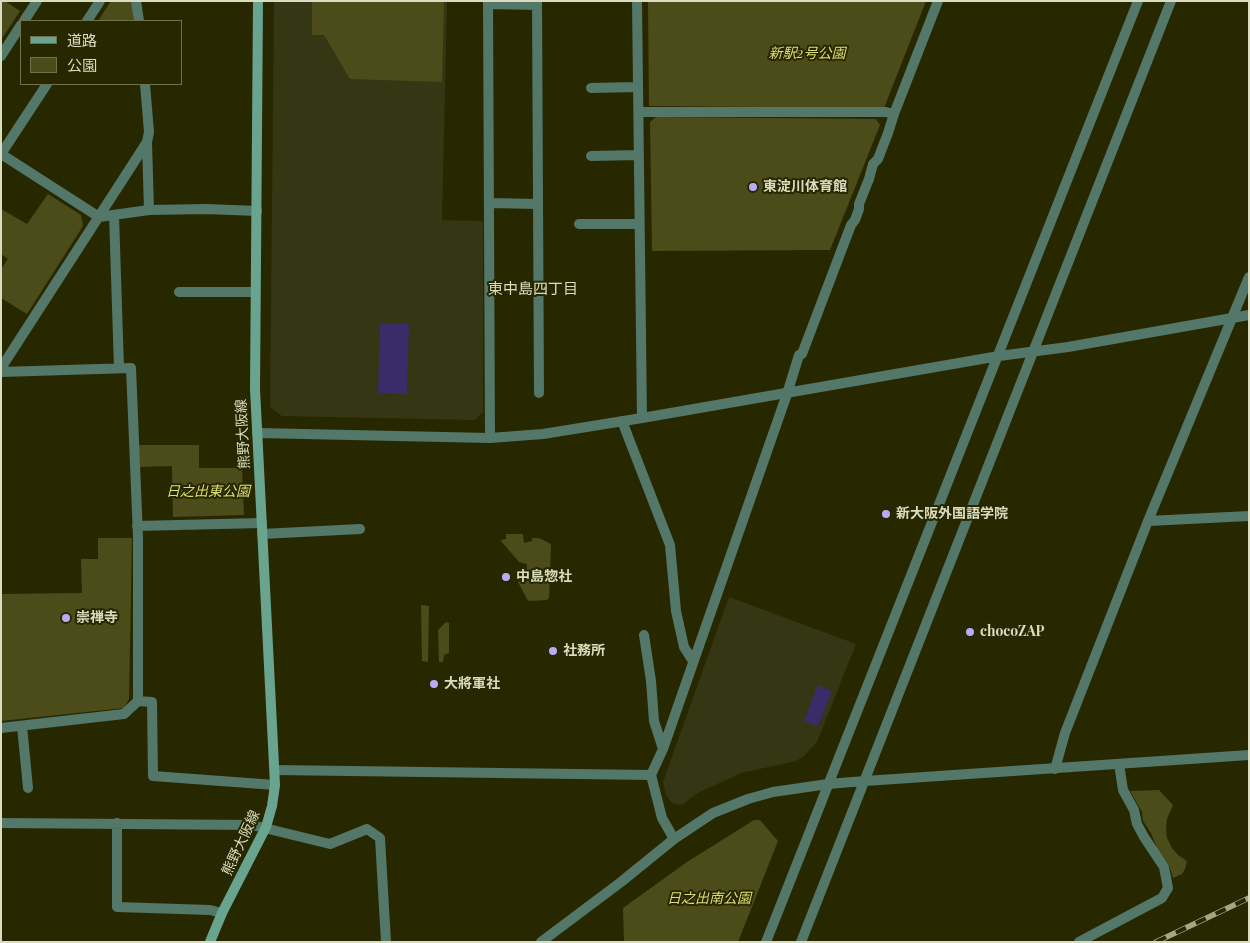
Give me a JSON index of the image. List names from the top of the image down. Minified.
{"streets":{"main road":["熊野大阪線"]},"districts":["東中島四丁目"],"parks":["新駅2号公園","日之出東公園","日之出南公園"],"places":["東淀川体育館","新大阪外国語学院","中島惣社","崇禅寺","chocoZAP","社務所","大將軍社"],"legend":["道路","公園"]}
